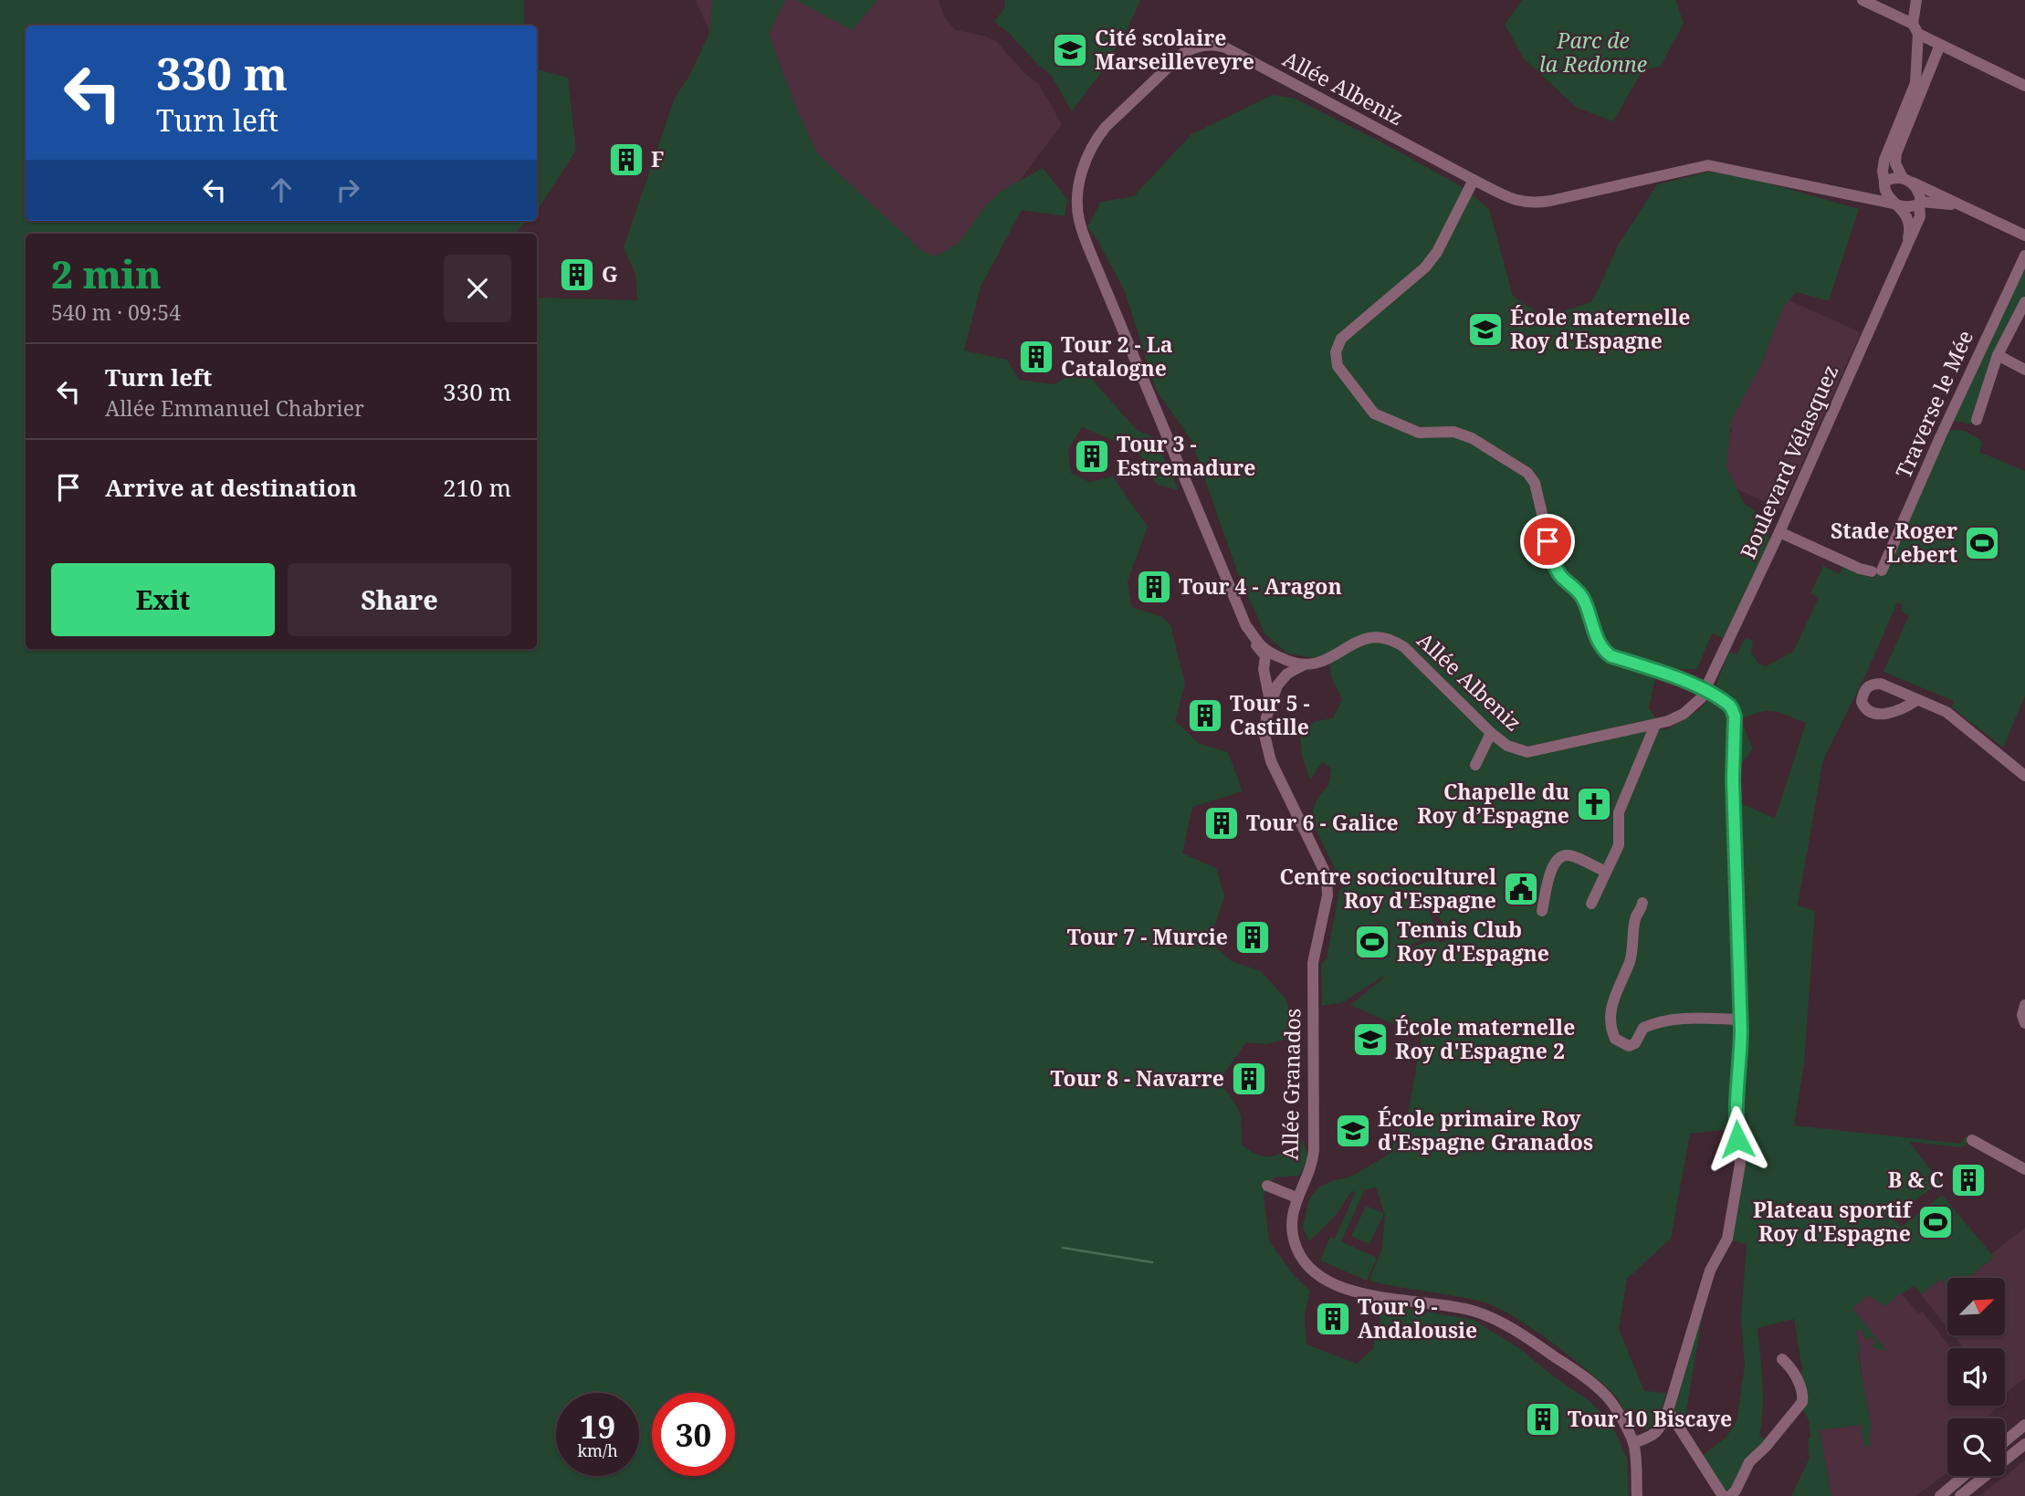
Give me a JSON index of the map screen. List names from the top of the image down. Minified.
{"streets":{"street":["Allée Albeniz","Traverse le Mée","Boulevard Vélasquez","Allée Granados"]},"crossings":[["Allée Albeniz","Boulevard Vélasquez"],["Allée Albeniz","Allée Granados"],["Traverse le Mée","Boulevard Vélasquez"]],"parks":["Parc de la Redonne"],"places":{"school or university":["Cité scolaire Marseilleveyre","École maternelle Roy d'Espagne","École maternelle Roy d'Espagne 2","École primaire Roy d'Espagne Granados"],"building":["F","G","Tour 2 - La Catalogne","Tour 3 - Estremadure","Tour 4 - Aragon","Tour 5 - Castille","Tour 6 - Galice","Tour 7 - Murcie","Tour 8 - Navarre","B & C","Tour 9 - Andalousie","Tour 10 Biscaye"],"sports":["Stade Roger Lebert","Tennis Club Roy d'Espagne","Plateau sportif Roy d'Espagne"],"church":["Chapelle du Roy d’Espagne"],"public building":["Centre socioculturel Roy d'Espagne"]},"north":"top right","page":{"turn":["330 m","Turn left"],"heading":["2 min","540 m · 09:54"],"list":[{"name":"Turn left","note":"Allée Emmanuel Chabrier","value":"330 m"},{"name":"Arrive at destination","value":"210 m"}],"buttons":["Exit","Share"],"speed":"19 km/h","limit":"30"}}
